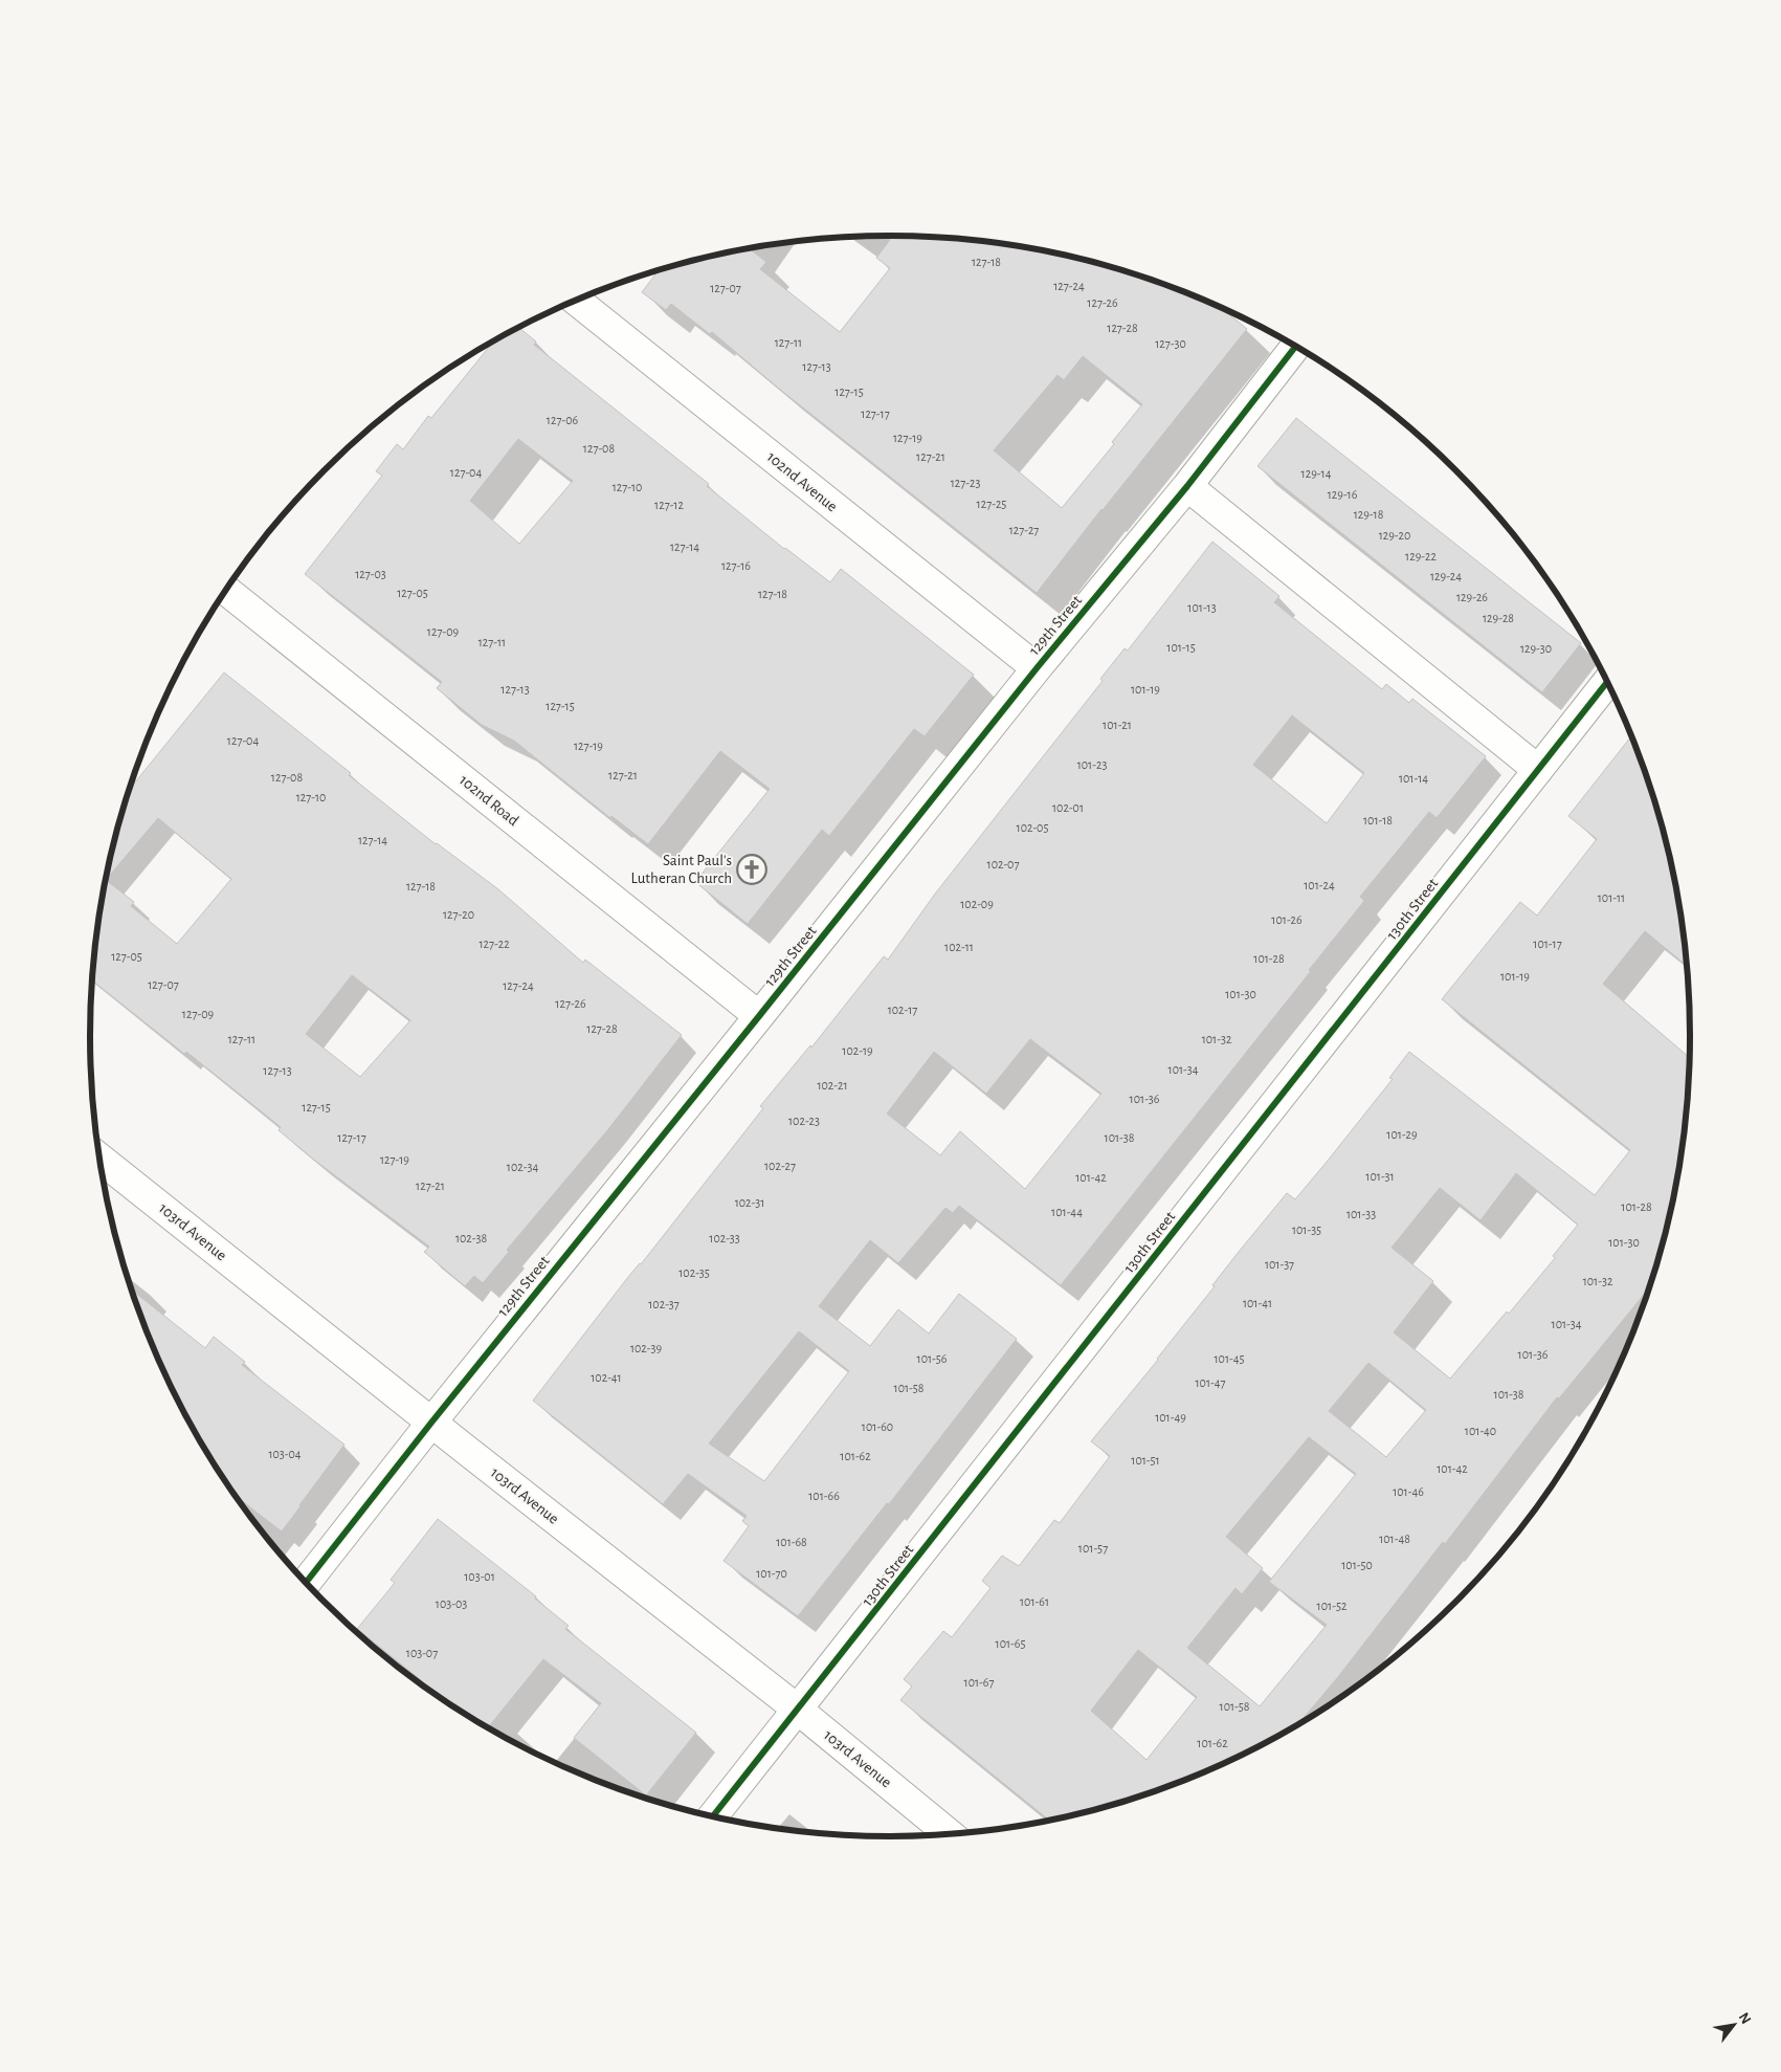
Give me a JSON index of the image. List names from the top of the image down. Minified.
{"streets":{"street":["102nd Avenue","129th Street","102nd Road","130th Street","103rd Avenue"]},"crossings":[["102nd Avenue","129th Street"],["129th Street","102nd Road"],["129th Street","103rd Avenue"],["130th Street","103rd Avenue"]],"places":{"church":["Saint Paul's Lutheran Church"]},"house_numbers":["127-18","127-24","127-07","127-26","127-28","127-11","127-30","127-13","127-15","127-17","127-06","127-19","127-08","127-21","127-04","129-14","127-23","127-10","129-16","127-25","127-12","129-18","127-27","129-20","127-14","129-22","127-16","127-03","129-24","127-05","127-18","129-26","101-13","129-28","127-09","127-11","101-15","129-30","127-13","101-19","127-15","101-21","127-04","127-19","101-23","127-21","127-08","101-14","127-10","102-01","101-18","102-05","127-14","102-07","101-24","127-18","101-11","102-09","127-20","101-26","127-22","101-17","102-11","127-05","101-28","101-19","127-07","127-24","101-30","127-26","102-17","127-09","127-28","127-11","101-32","102-19","101-34","127-13","102-21","101-36","127-15","102-23","101-29","127-17","101-38","127-19","102-27","102-34","101-31","101-42","127-21","102-31","101-28","101-44","101-33","101-35","102-38","102-33","101-30","101-37","102-35","101-32","101-41","102-37","101-34","102-39","101-36","101-56","101-45","102-41","101-47","101-58","101-38","101-49","101-60","101-40","103-04","101-62","101-51","101-42","101-46","101-66","101-48","101-68","101-57","101-50","101-70","103-01","101-61","103-03","101-52","101-65","103-07","101-67","101-58","101-62"],"north":"top right"}
